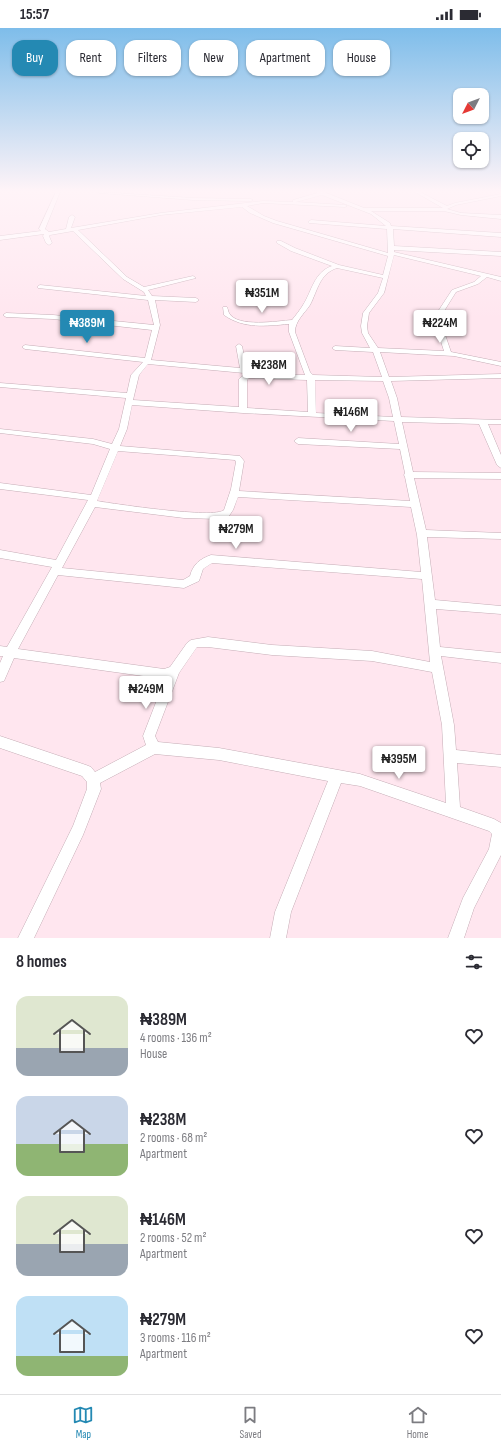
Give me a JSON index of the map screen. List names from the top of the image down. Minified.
{"north":"bottom left","page":{"status":"15:57","chip":["Buy","Rent","Filters","New","Apartment","House"],"price":["₦351M","₦389M","₦224M","₦238M","₦146M","₦279M","₦249M","₦395M"],"heading":"8 homes","list":[{"name":"₦389M","note":"4 rooms · 136 m² · House"},{"name":"₦238M","note":"2 rooms · 68 m² · Apartment"},{"name":"₦146M","note":"2 rooms · 52 m² · Apartment"},{"name":"₦279M","note":"3 rooms · 116 m² · Apartment"}],"tabs":["Map","Saved","Home"]}}
